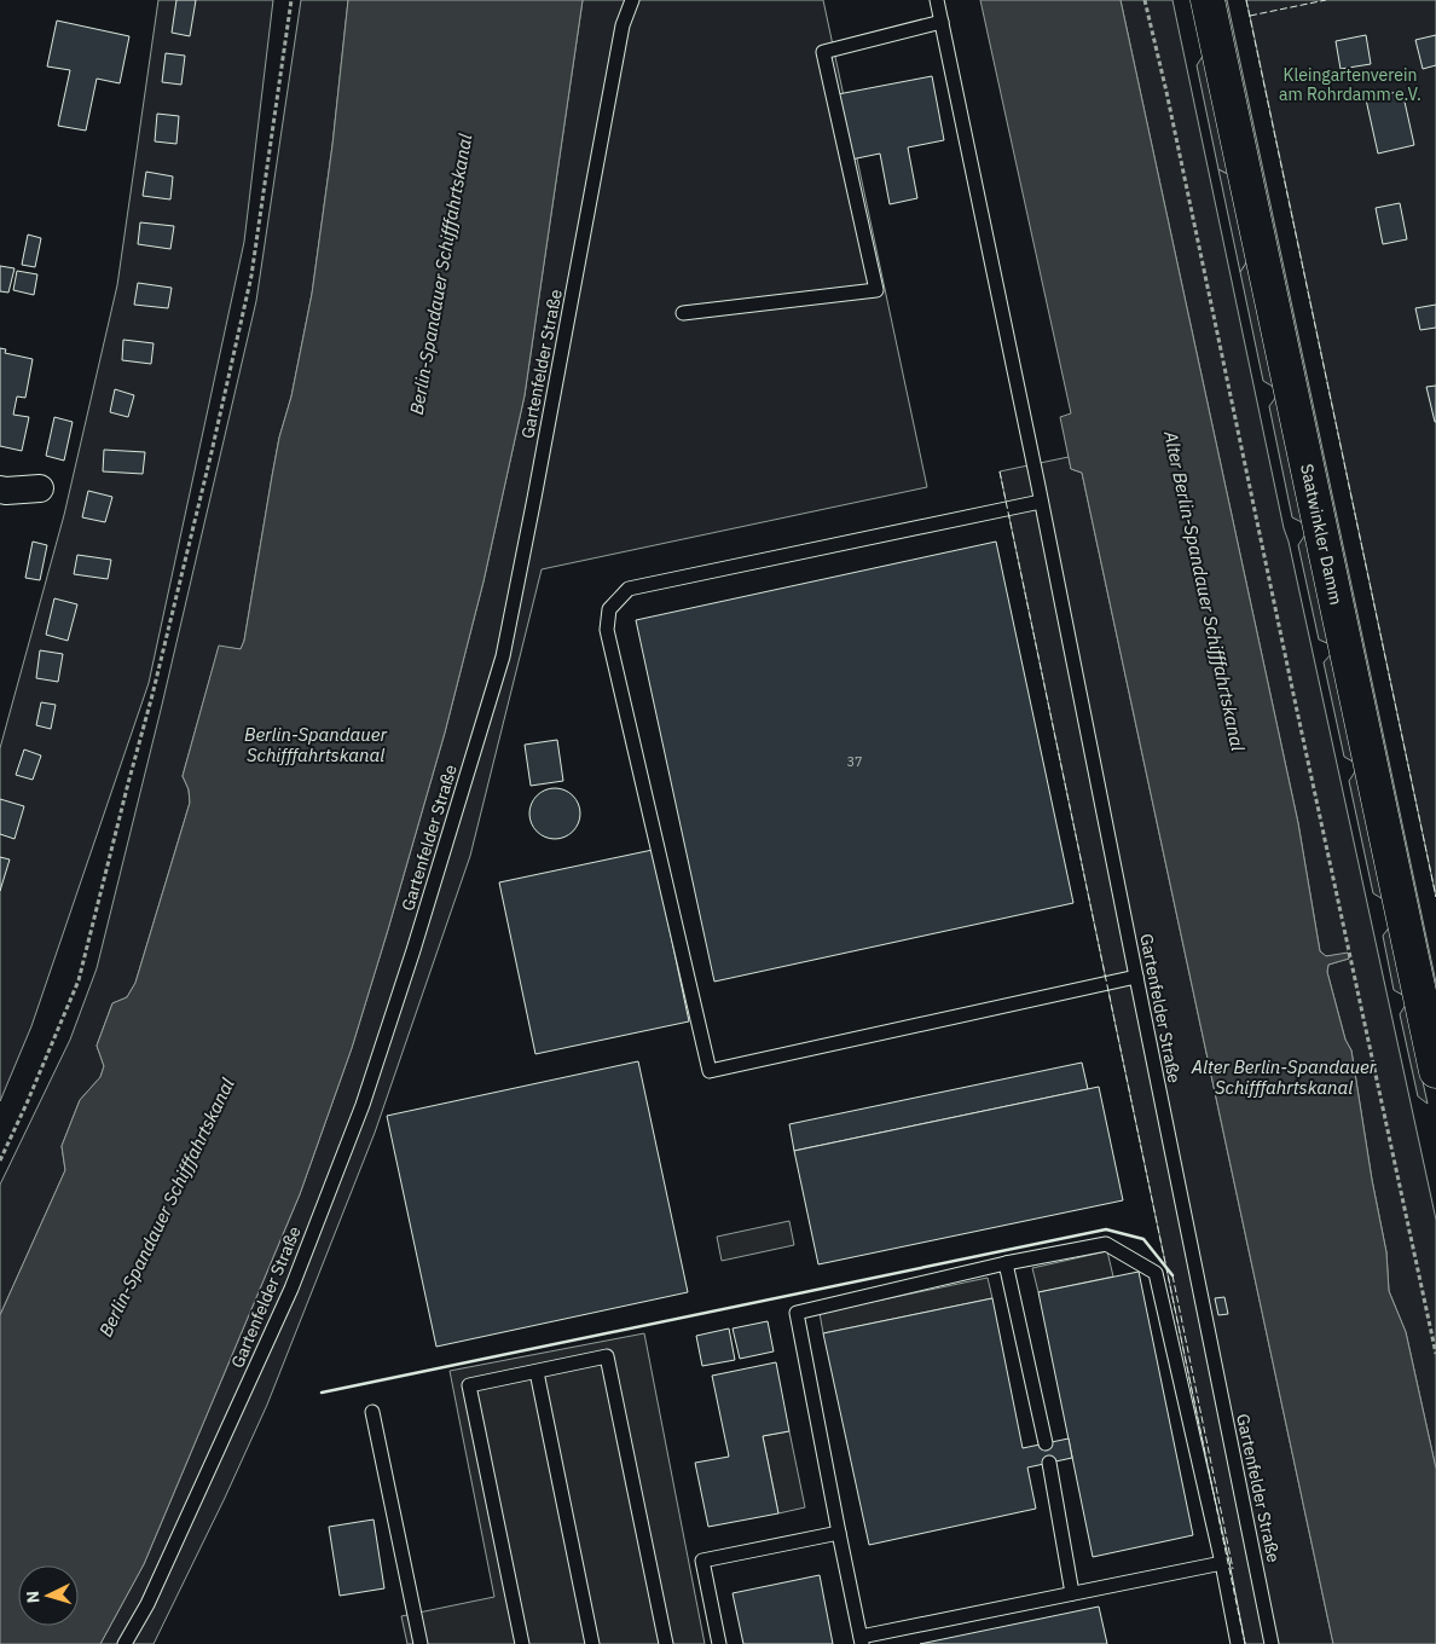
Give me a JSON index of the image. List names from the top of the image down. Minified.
{"streets":{"main road":["Saatwinkler Damm"],"lane":["Gartenfelder Straße"]},"water":["Berlin-Spandauer Schifffahrtskanal","Alter Berlin-Spandauer Schifffahrtskanal"],"parks":["Kleingartenverein am Rohrdamm e.V."],"house_numbers":["37"],"north":"left"}
